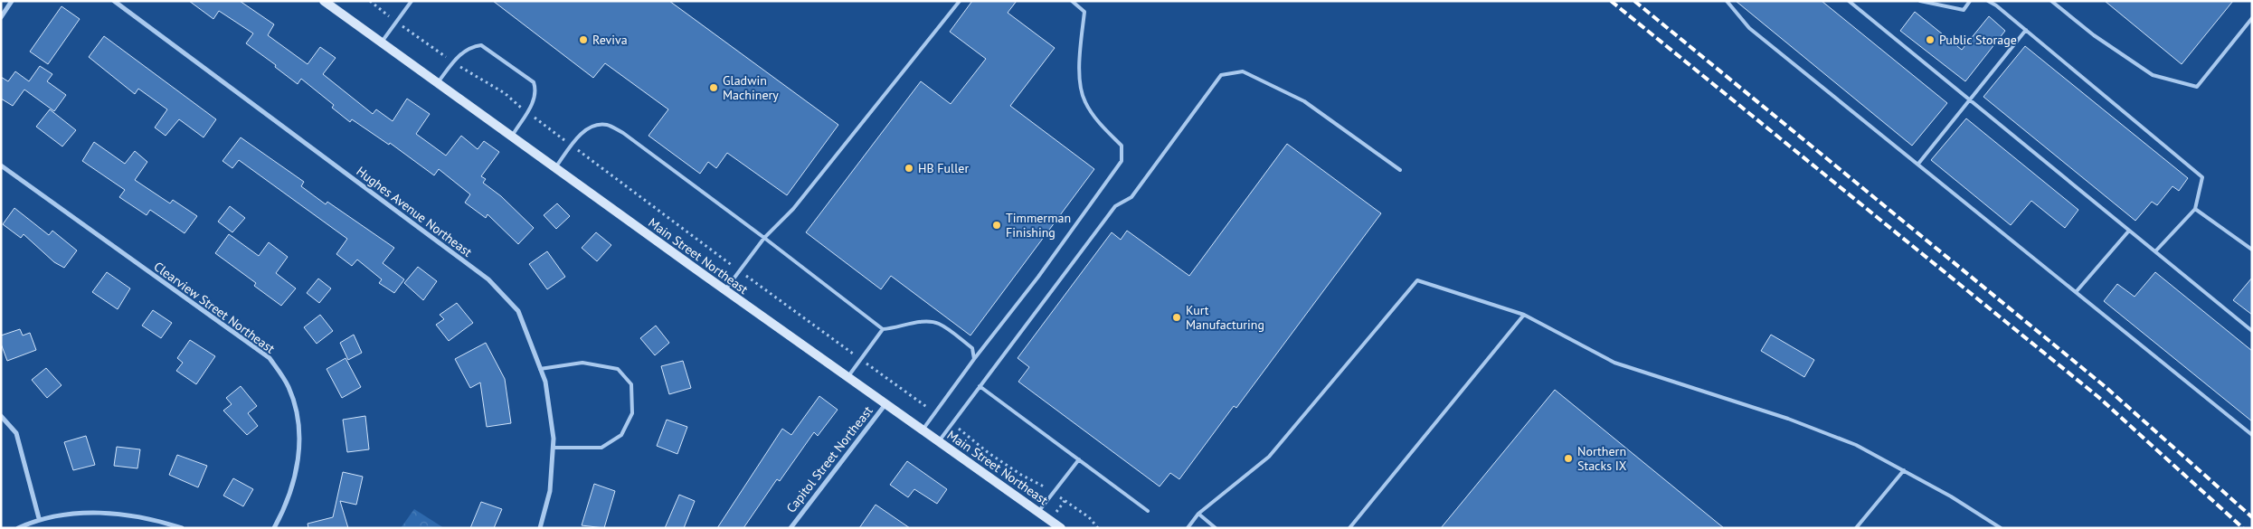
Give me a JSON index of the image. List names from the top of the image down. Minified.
{"streets":{"street":["Hughes Avenue Northeast","Main Street Northeast","Clearview Street Northeast","Capitol Street Northeast"]},"crossings":[["Main Street Northeast","Capitol Street Northeast"]],"places":["Reviva","Public Storage","Gladwin Machinery","HB Fuller","Timmerman Finishing","Kurt Manufacturing","Northern Stacks IX"]}
